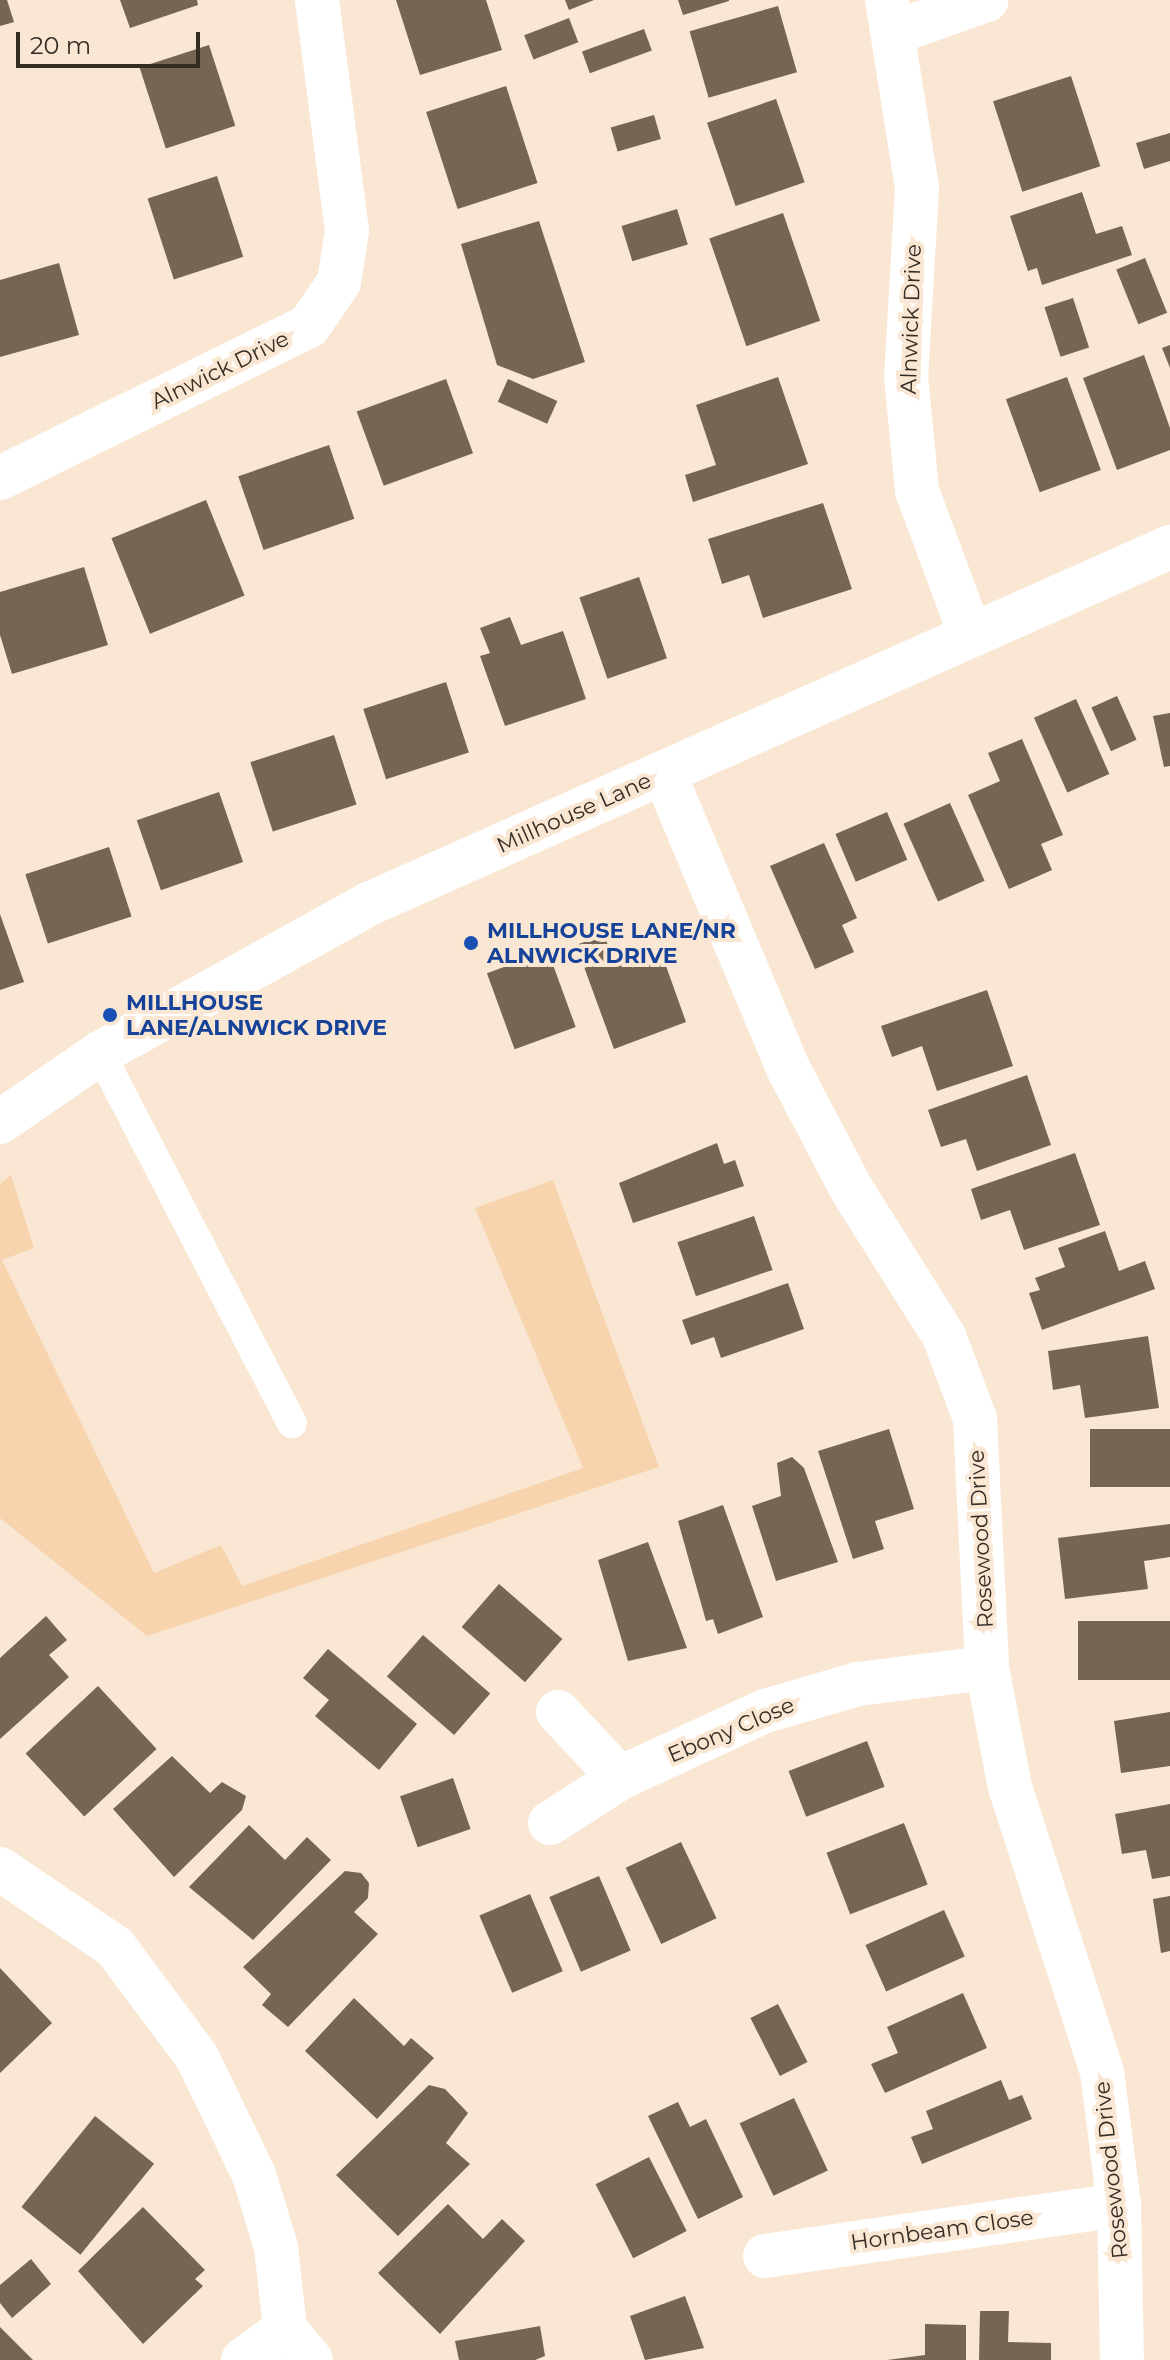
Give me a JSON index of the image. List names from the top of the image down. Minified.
{"streets":{"street":["Alnwick Drive","Millhouse Lane","Rosewood Drive","Ebony Close","Hornbeam Close"]},"crossings":[["Alnwick Drive","Millhouse Lane"],["Millhouse Lane","Rosewood Drive"],["Rosewood Drive","Ebony Close"],["Rosewood Drive","Hornbeam Close"]],"places":["MILLHOUSE LANE/NR ALNWICK DRIVE","MILLHOUSE LANE/ALNWICK DRIVE"],"scale_bar":"20 m"}
